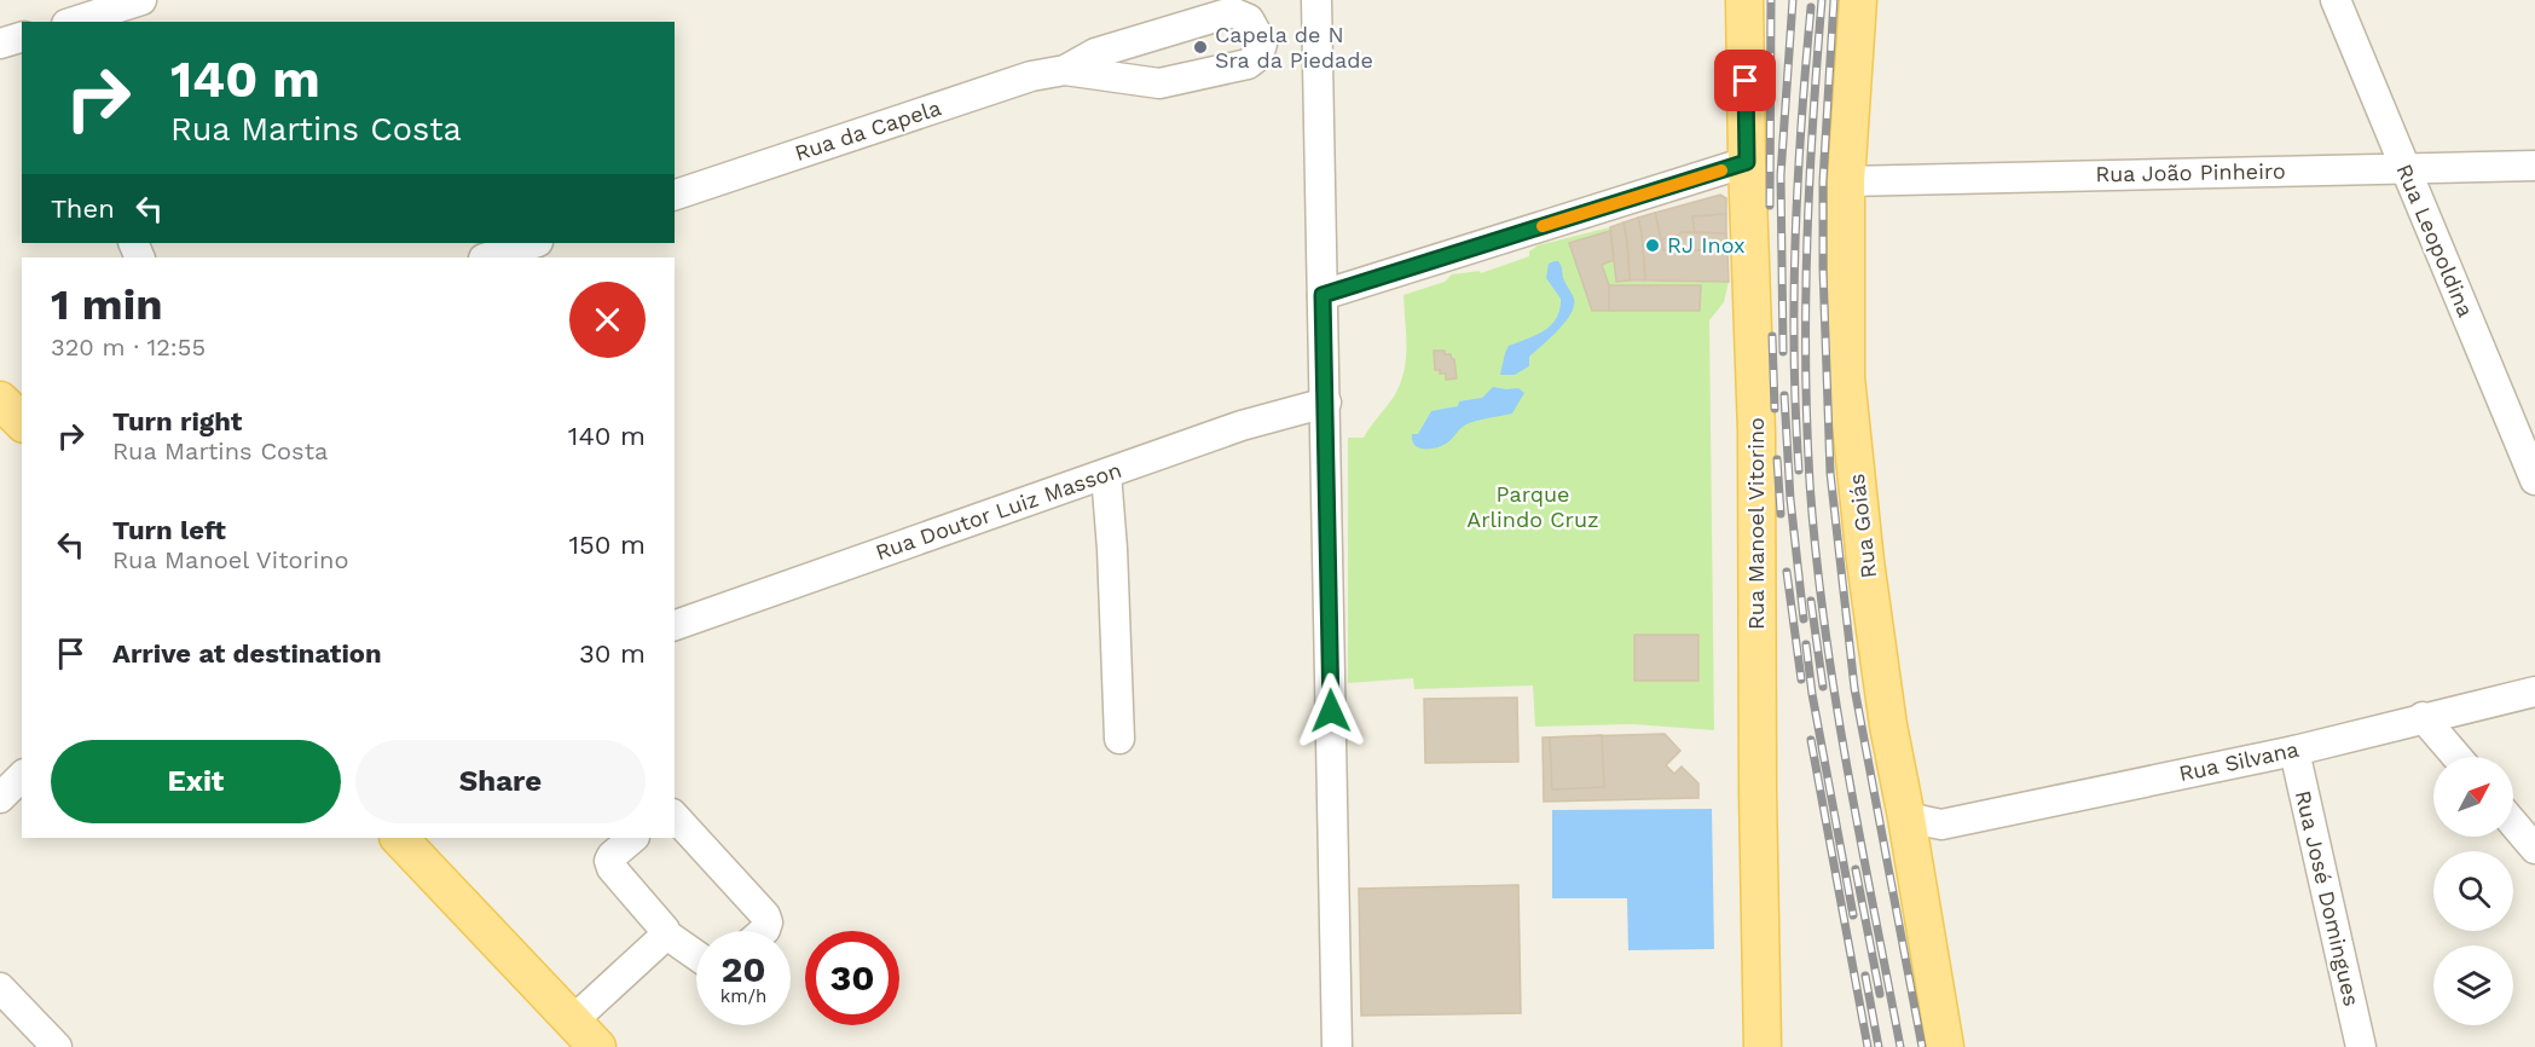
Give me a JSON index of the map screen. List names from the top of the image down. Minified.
{"streets":{"main road":["Rua Manoel Vitorino","Rua Goiás"],"street":["Rua da Capela","Rua João Pinheiro","Rua Leopoldina","Rua Doutor Luiz Masson","Rua Silvana","Rua José Domingues"]},"crossings":[["Rua João Pinheiro","Rua Leopoldina"],["Rua João Pinheiro","Rua Goiás"],["Rua Goiás","Rua Silvana"],["Rua Silvana","Rua José Domingues"]],"parks":["Parque Arlindo Cruz"],"places":["Capela de N Sra da Piedade","RJ Inox"],"north":"top right","page":{"turn":["140 m","Rua Martins Costa"],"then":"Then","heading":["1 min","320 m · 12:55"],"list":[{"name":"Turn right","note":"Rua Martins Costa","value":"140 m"},{"name":"Turn left","note":"Rua Manoel Vitorino","value":"150 m"},{"name":"Arrive at destination","value":"30 m"}],"buttons":["Exit","Share"],"speed":"20 km/h","limit":"30"}}
